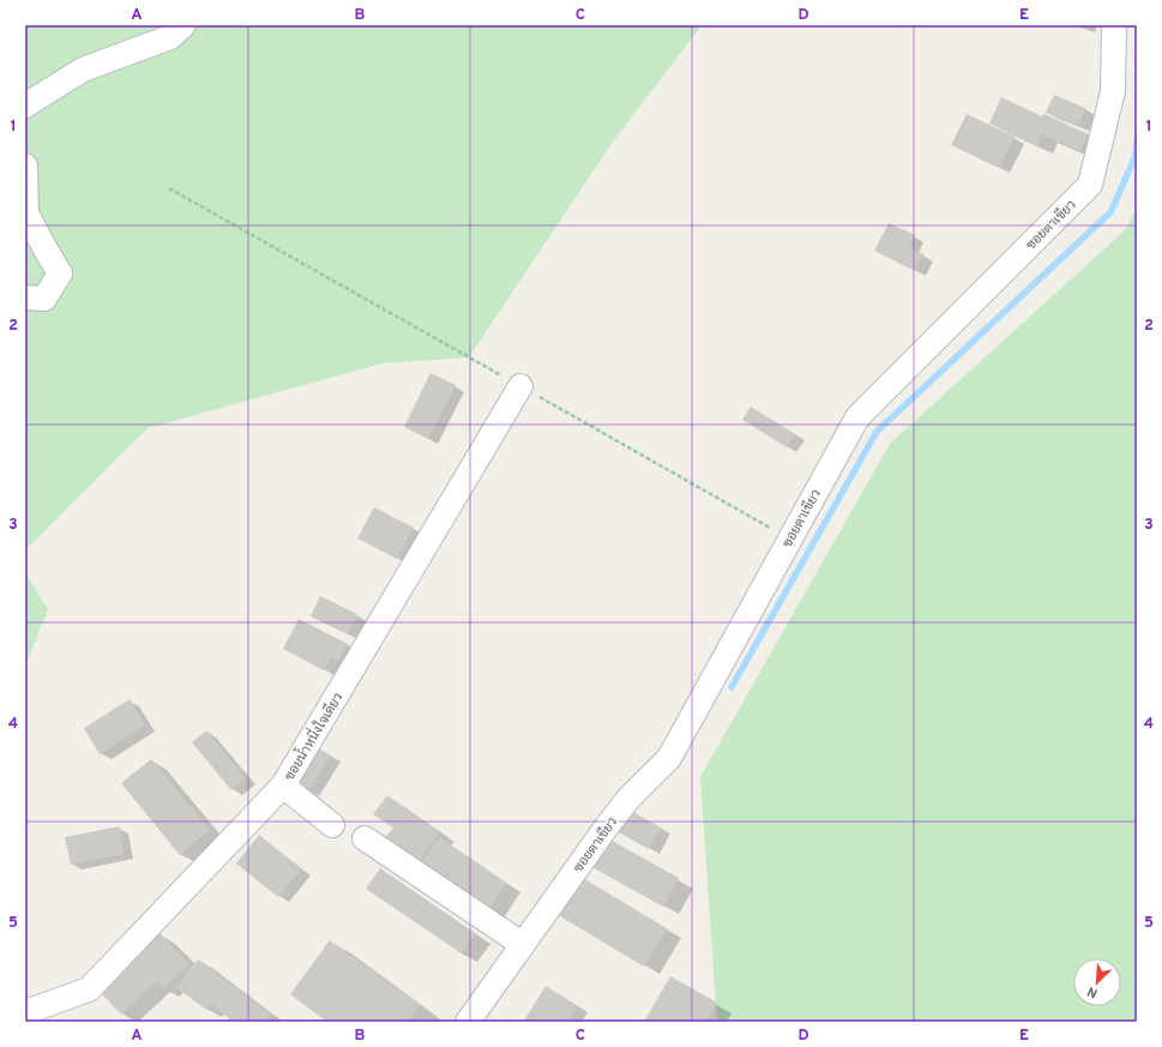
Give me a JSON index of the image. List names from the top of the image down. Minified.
{"streets":{"street":["ซอยตาเขียว","ซอยน้ำหนึ่งใจเดียว"]},"north":"bottom left","grid":{"columns":["A","B","C","D","E"],"rows":["1","2","3","4","5"]}}
